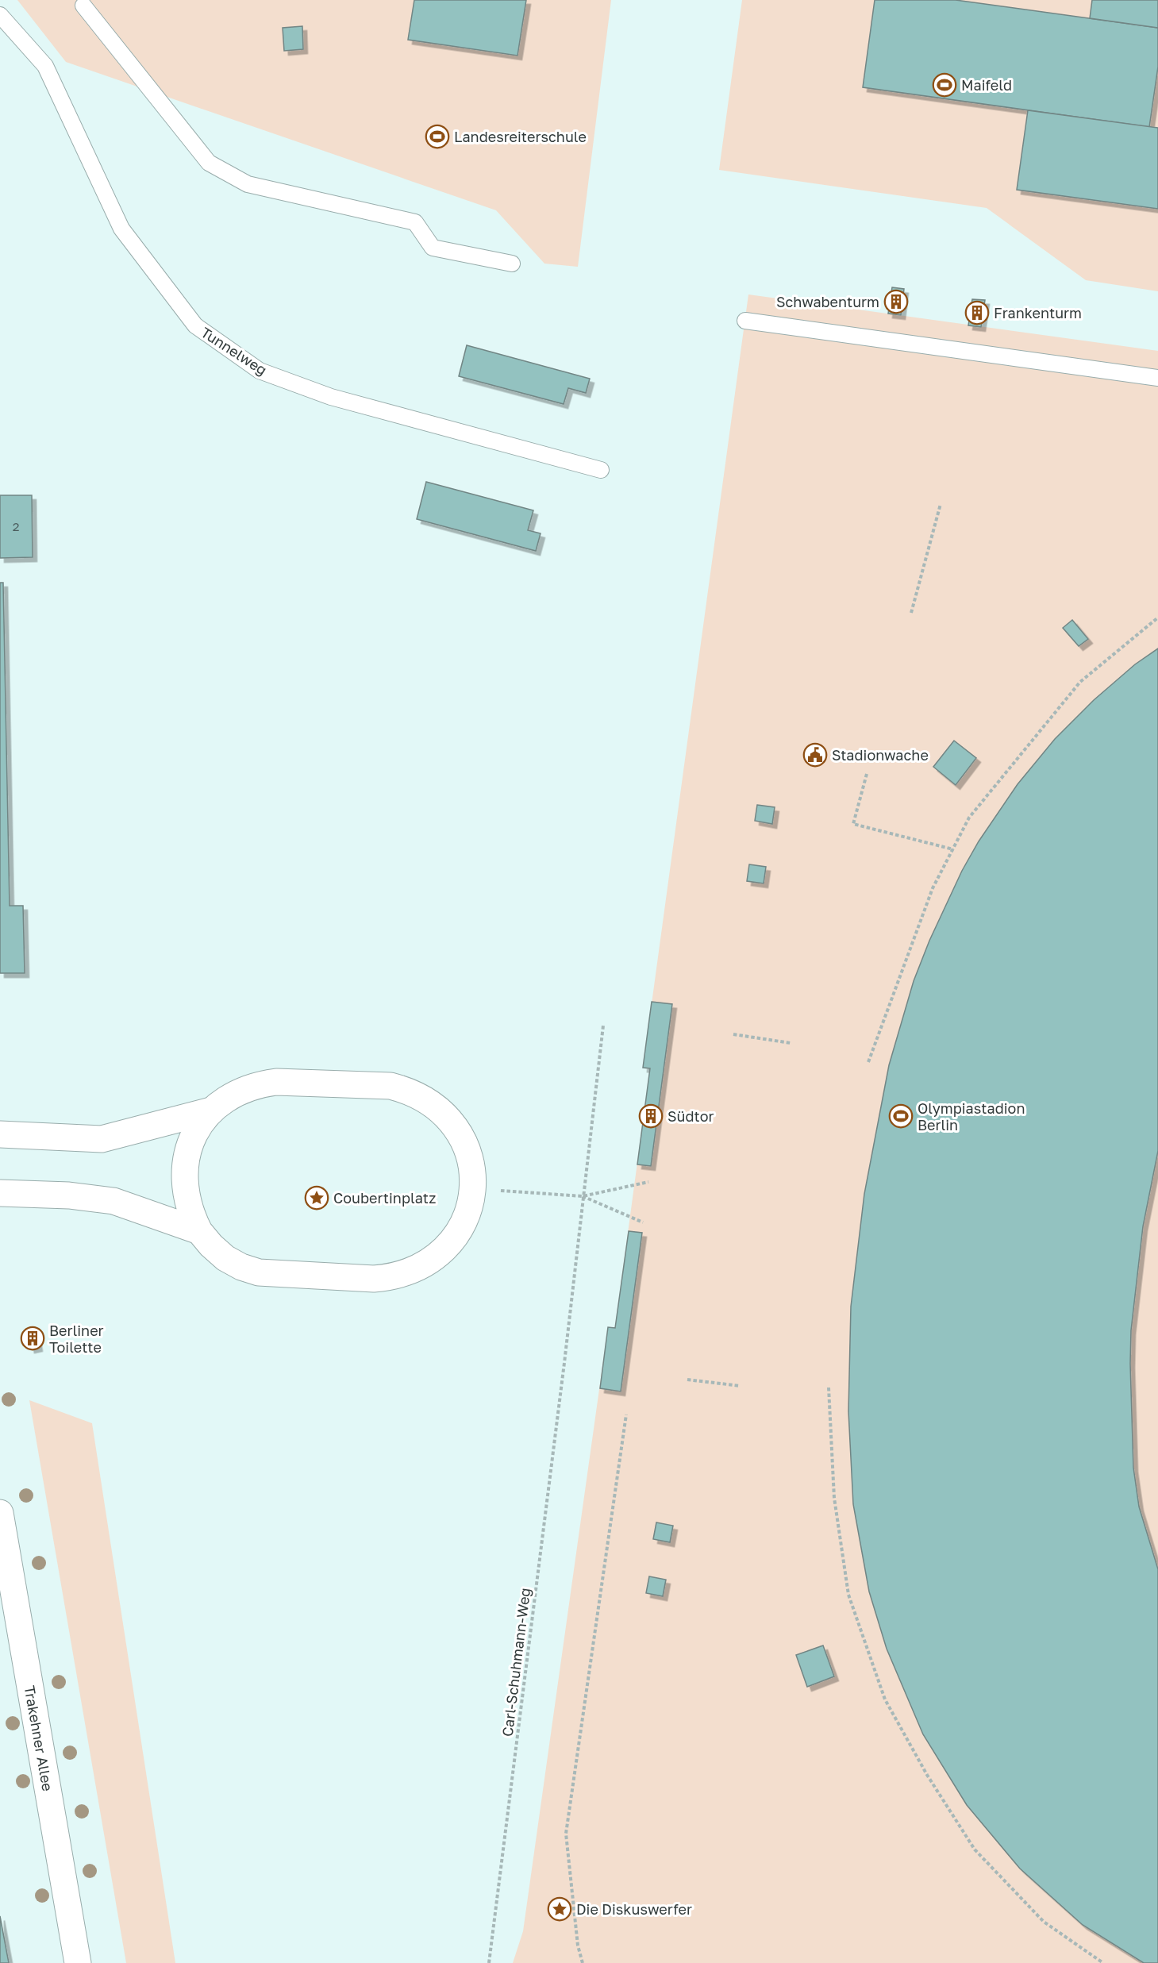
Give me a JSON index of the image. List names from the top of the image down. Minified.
{"streets":{"street":["Trakehner Allee"],"lane":["Tunnelweg"],"path":["Carl-Schuhmann-Weg"]},"places":{"sports":["Maifeld","Landesreiterschule","Olympiastadion Berlin"],"building":["Schwabenturm","Frankenturm","Südtor","Berliner Toilette"],"public building":["Stadionwache"],"place":["Coubertinplatz","Die Diskuswerfer"]},"house_numbers":["2"]}
